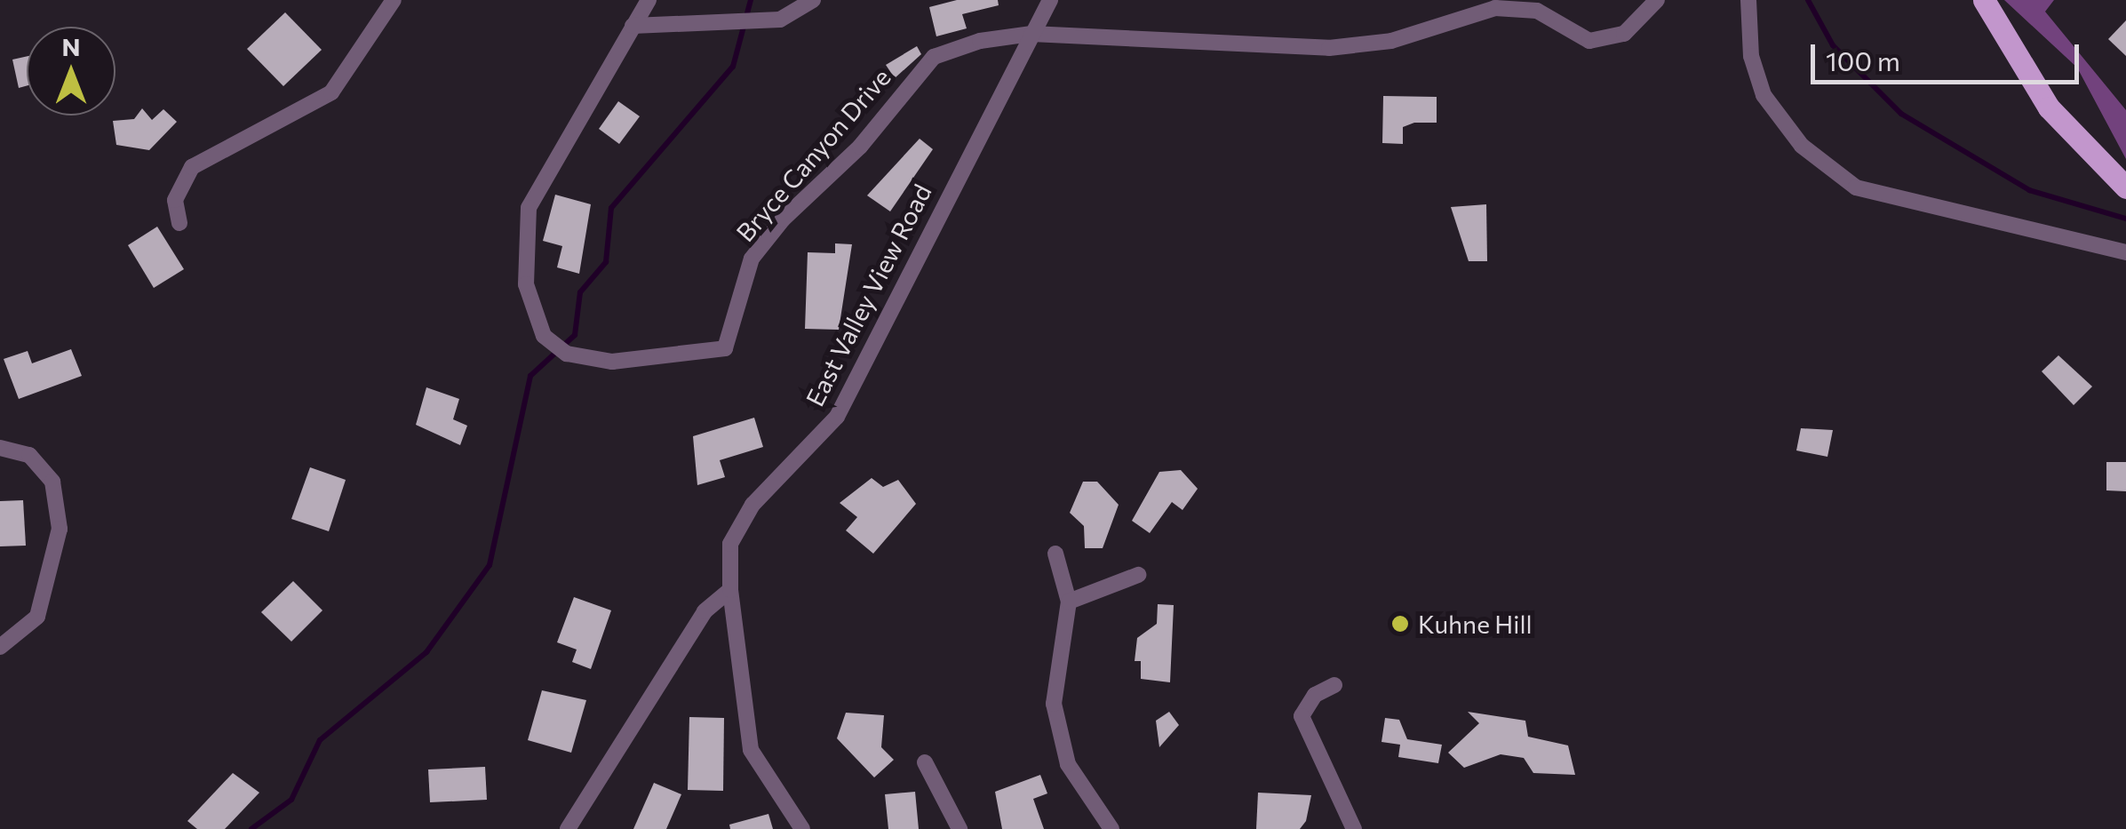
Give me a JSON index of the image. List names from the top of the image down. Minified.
{"streets":{"street":["Bryce Canyon Drive","East Valley View Road"]},"crossings":[["Bryce Canyon Drive","East Valley View Road"]],"places":["Kuhne Hill"],"scale_bar":"100 m","north":"top"}
